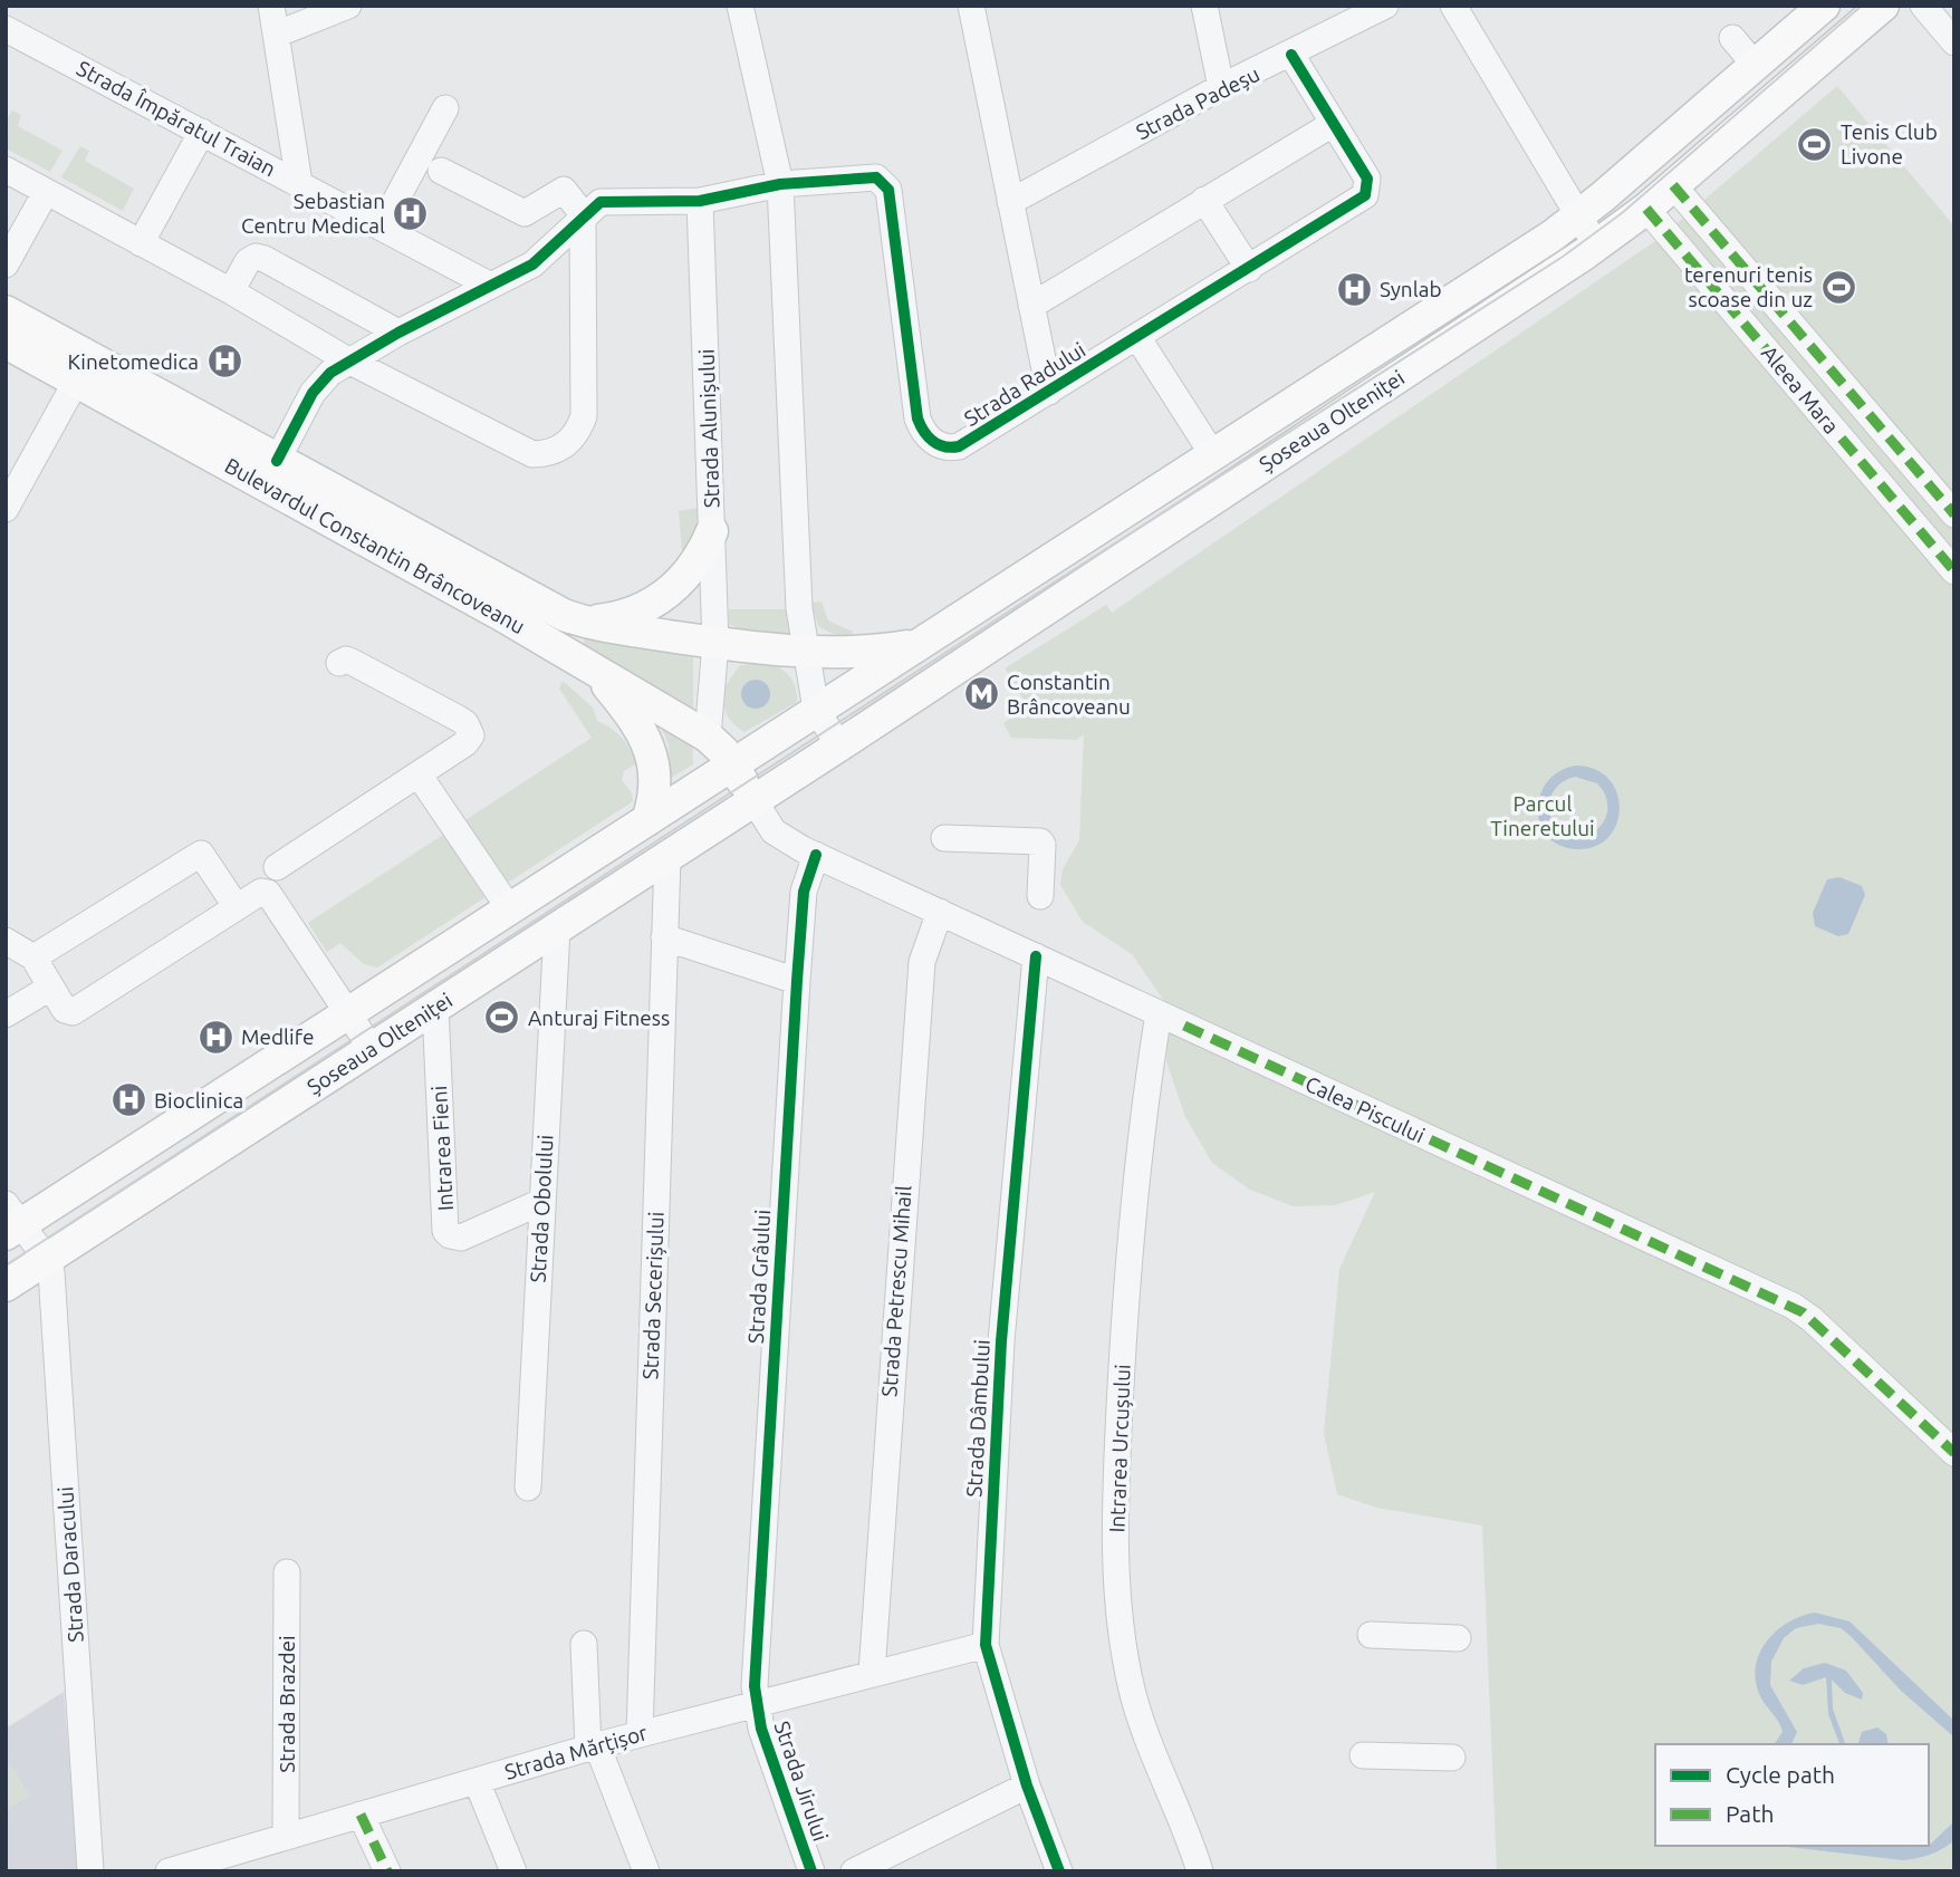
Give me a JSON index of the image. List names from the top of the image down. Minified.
{"streets":{"main road":["Șoseaua Olteniței","Bulevardul Constantin Brâncoveanu"],"street":["Strada Padeșu","Strada Împăratul Traian","Strada Radului","Aleea Mara","Strada Alunișului","Calea Piscului","Intrarea Fieni","Strada Obolului","Strada Grâului","Strada Petrescu Mihail","Strada Secerișului","Strada Dâmbului","Intrarea Urcușului","Strada Daracului","Strada Brazdei","Strada Mărțișor","Strada Jirului"]},"crossings":[["Strada Padeșu","Strada Radului"],["Strada Împăratul Traian","Bulevardul Constantin Brâncoveanu"],["Aleea Mara","Șoseaua Olteniței"],["Șoseaua Olteniței","Bulevardul Constantin Brâncoveanu"],["Șoseaua Olteniței","Calea Piscului"],["Șoseaua Olteniței","Intrarea Fieni"],["Șoseaua Olteniței","Strada Obolului"],["Șoseaua Olteniței","Strada Secerișului"],["Șoseaua Olteniței","Strada Daracului"],["Strada Alunișului","Bulevardul Constantin Brâncoveanu"],["Calea Piscului","Strada Grâului"],["Calea Piscului","Strada Petrescu Mihail"],["Calea Piscului","Strada Dâmbului"],["Calea Piscului","Intrarea Urcușului"],["Intrarea Fieni","Strada Obolului"],["Strada Grâului","Strada Mărțișor"],["Strada Grâului","Strada Jirului"],["Strada Petrescu Mihail","Strada Mărțișor"],["Strada Secerișului","Strada Mărțișor"],["Strada Dâmbului","Strada Mărțișor"],["Strada Brazdei","Strada Mărțișor"],["Strada Mărțișor","Strada Jirului"]],"parks":["Parcul Tineretului"],"places":{"sports":["Tenis Club Livone","terenuri tenis scoase din uz","Anturaj Fitness"],"hospital":["Sebastian Centru Medical","Synlab","Kinetomedica","Medlife","Bioclinica"],"metro station":["Constantin Brâncoveanu"]},"legend":["Cycle path","Path"]}
